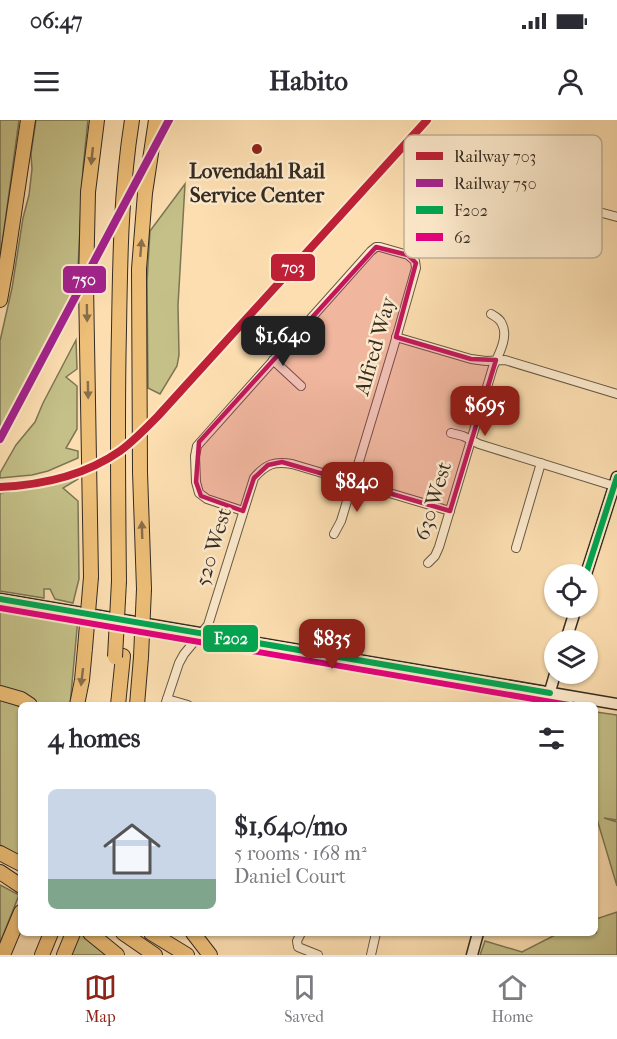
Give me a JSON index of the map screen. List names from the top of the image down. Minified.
{"streets":{"street":["Alfred Way","630 West","520 West"]},"crossings":[["Alfred Way","520 West"]],"places":["Lovendahl Rail Service Center"],"lines":["rail line 703","rail line 750","transit line F202","transit line 62"],"legend":["Railway 703","Railway 750","F202","62"],"page":{"status":"06:47","header":"Habito","price":["$1,640","$695","$840","$835"],"heading":"4 homes","list":[{"name":"$1,640/mo","note":"5 rooms · 168 m² · Daniel Court"}],"tabs":["Map","Saved","Home"]}}
